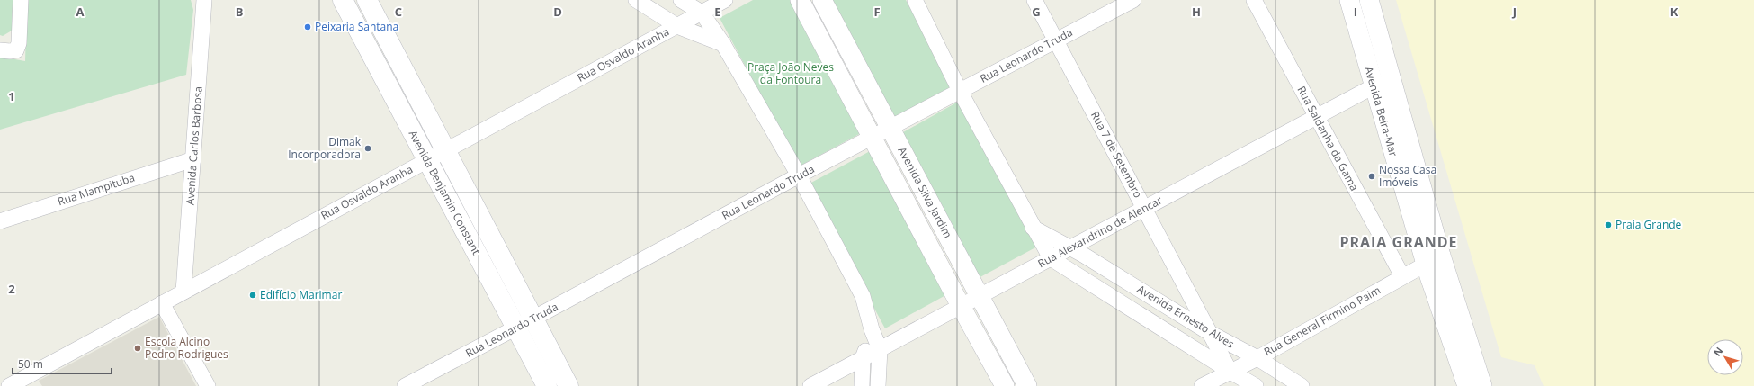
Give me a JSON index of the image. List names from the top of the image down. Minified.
{"streets":{"main road":["Avenida Benjamin Constant"],"street":["Rua Osvaldo Aranha","Rua Leonardo Truda","Avenida Beira-Mar","Rua Saldanha da Gama","Avenida Carlos Barbosa","Rua 7 de Setembro","Rua Mampituba","Avenida Silva Jardim","Rua Alexandrino de Alencar","Avenida Ernesto Alves","Rua General Firmino Paim"]},"crossings":[["Rua Osvaldo Aranha","Avenida Carlos Barbosa"],["Rua Osvaldo Aranha","Avenida Benjamin Constant"],["Rua Leonardo Truda","Rua 7 de Setembro"],["Rua Leonardo Truda","Avenida Benjamin Constant"],["Rua Leonardo Truda","Avenida Silva Jardim"],["Avenida Beira-Mar","Rua Alexandrino de Alencar"],["Avenida Beira-Mar","Rua General Firmino Paim"],["Rua Saldanha da Gama","Rua Alexandrino de Alencar"],["Rua Saldanha da Gama","Rua General Firmino Paim"],["Avenida Carlos Barbosa","Rua Mampituba"],["Rua 7 de Setembro","Rua Alexandrino de Alencar"],["Rua 7 de Setembro","Avenida Ernesto Alves"],["Rua 7 de Setembro","Rua General Firmino Paim"],["Avenida Silva Jardim","Rua Alexandrino de Alencar"],["Rua Alexandrino de Alencar","Avenida Ernesto Alves"],["Avenida Ernesto Alves","Rua General Firmino Paim"]],"districts":["PRAIA GRANDE"],"parks":["Praça João Neves da Fontoura"],"places":["Peixaria Santana","Dimak Incorporadora","Nossa Casa Imóveis","Praia Grande","Edifício Marimar","Escola Alcino Pedro Rodrigues"],"scale_bar":"50 m","north":"top left","grid":{"columns":["A","B","C","D","E","F","G","H","I","J","K"],"rows":["1","2"]}}
